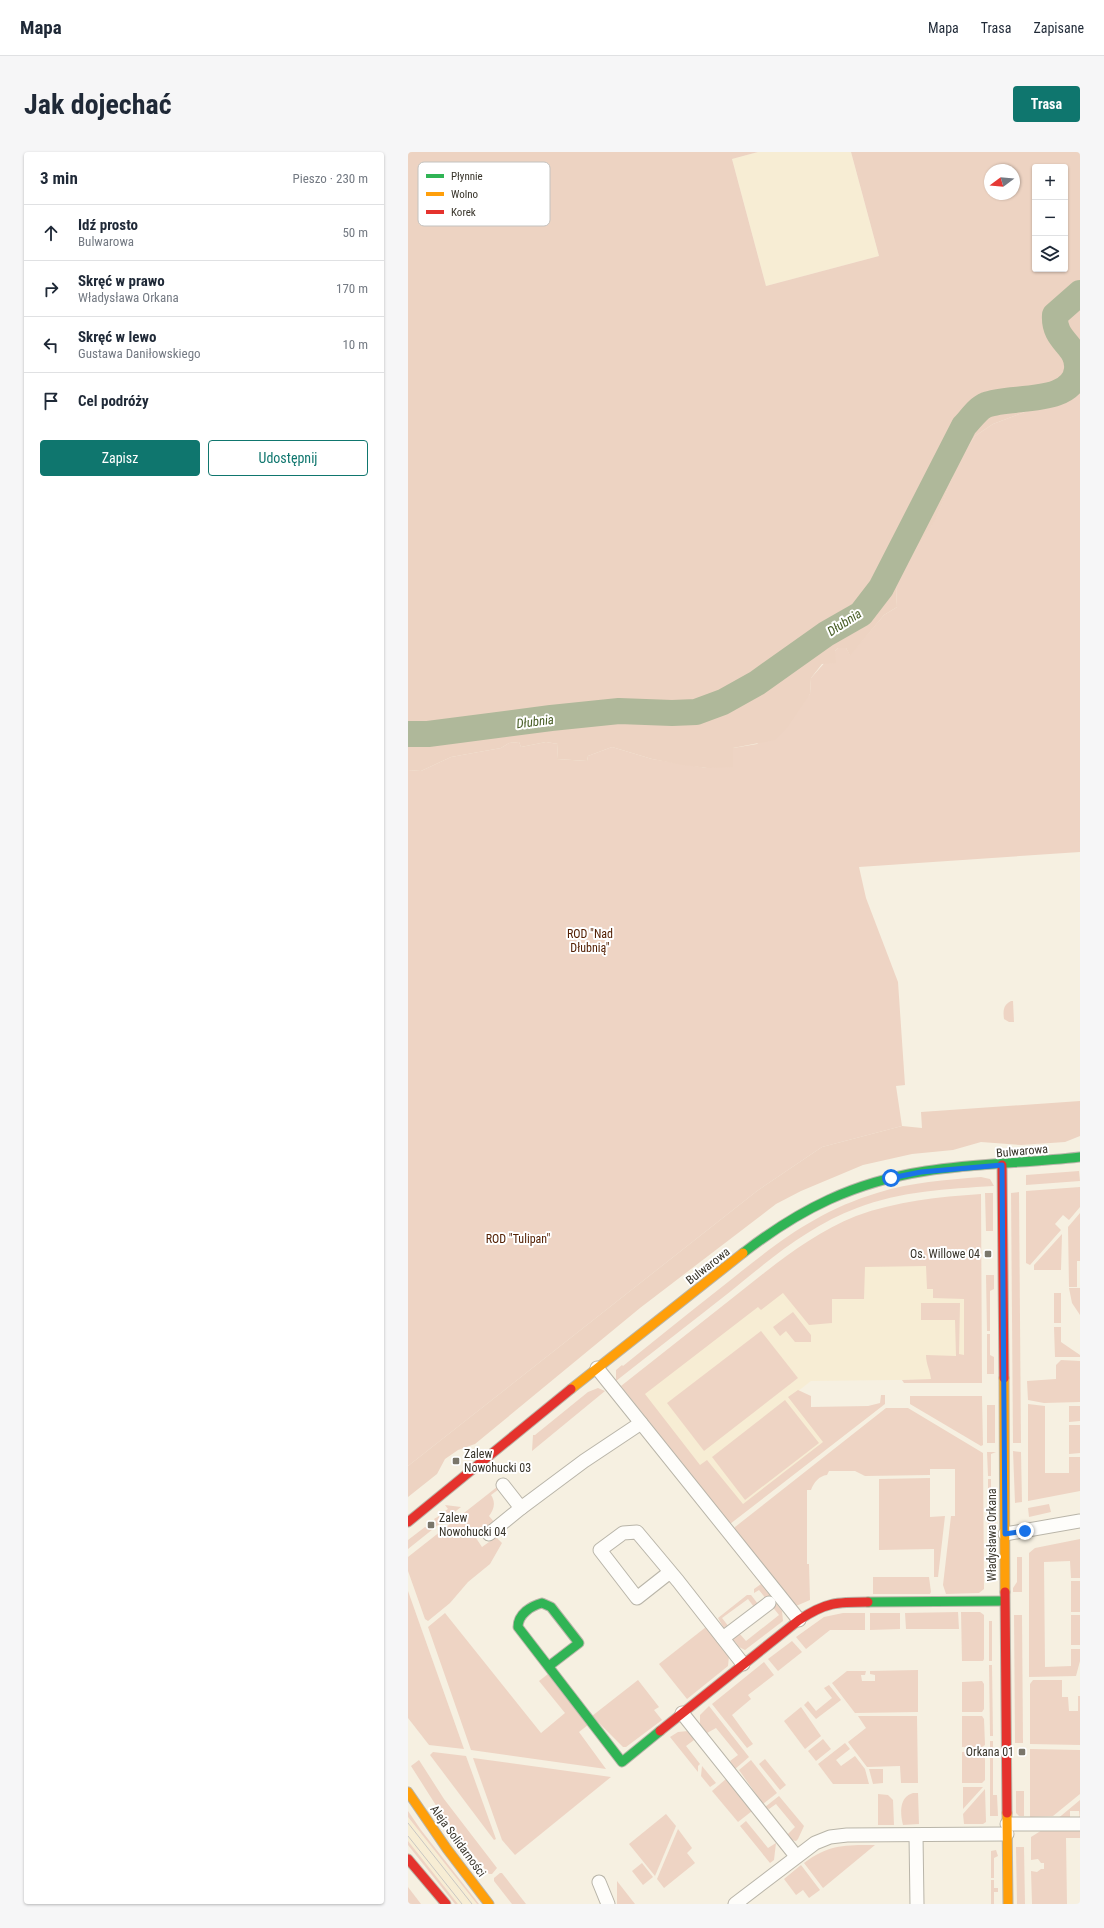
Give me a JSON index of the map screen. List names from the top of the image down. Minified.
{"streets":{"street":["Bulwarowa","Władysława Orkana","Aleja Solidarności"]},"crossings":[["Bulwarowa","Władysława Orkana"]],"water":["Dłubnia"],"parks":["ROD \"Nad Dłubnią\"","ROD \"Tulipan\""],"places":{"transit":["Os. Willowe 04","Zalew Nowohucki 03","Zalew Nowohucki 04","Orkana 01"]},"legend":["Płynnie","Wolno","Korek"],"north":"left","page":{"header":"Mapa","nav":["Mapa","Trasa","Zapisane"],"buttons":["Trasa",["Zapisz","Udostępnij"]],"title":"Jak dojechać","heading":["3 min","Pieszo · 230 m"],"map_buttons":["+","−"],"list":[["Idź prosto","Bulwarowa","50 m"],["Skręć w prawo","Władysława Orkana","170 m"],["Skręć w lewo","Gustawa Daniłowskiego","10 m"],"Cel podróży"]}}
